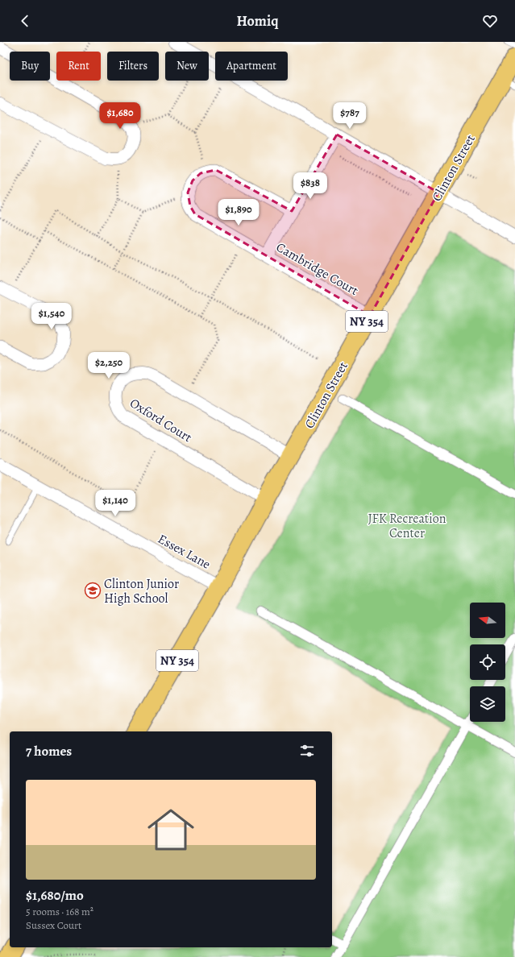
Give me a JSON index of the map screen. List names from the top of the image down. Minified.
{"streets":{"main road":["Clinton Street","NY 354"],"street":["Cambridge Court","Oxford Court","Essex Lane"]},"crossings":[["Clinton Street","Cambridge Court"],["Clinton Street","Oxford Court"],["Clinton Street","Essex Lane"]],"parks":["JFK Recreation Center"],"places":{"school or university":["Clinton Junior High School"]},"north":"left","page":{"header":"Homiq","chip":["Buy","Rent","Filters","New","Apartment"],"price":["$1,680","$787","$838","$1,890","$1,540","$2,250","$1,140"],"heading":"7 homes","list":[{"name":"$1,680/mo","note":"5 rooms · 168 m² · Sussex Court"}]}}
